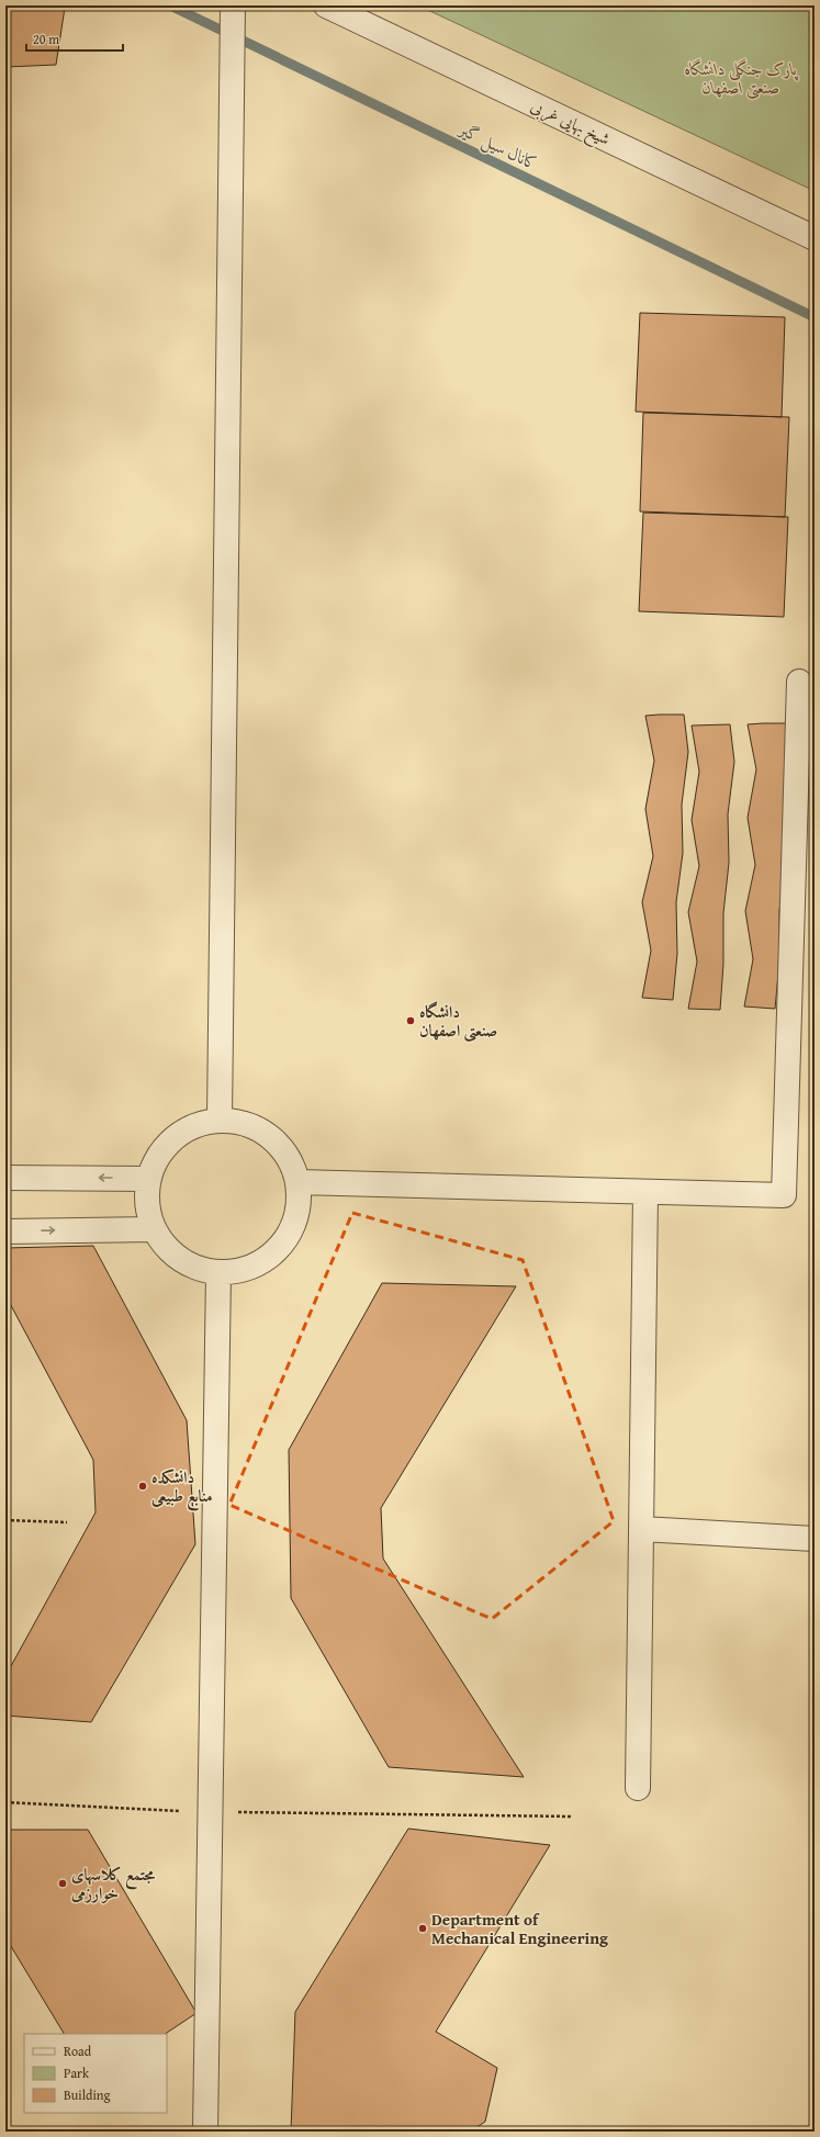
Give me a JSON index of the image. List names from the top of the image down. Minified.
{"streets":{"street":["شیخ بهایی غربی"]},"water":["کانال سیل گیر"],"parks":["پارک جنگلی دانشگاه صنعتی اصفهان"],"places":["دانشگاه صنعتی اصفهان","دانشکده منابع طبیعی","مجتمع کلاسهای خوارزمی","Department of Mechanical Engineering"],"legend":["Road","Park","Building"],"scale_bar":"20 m"}
